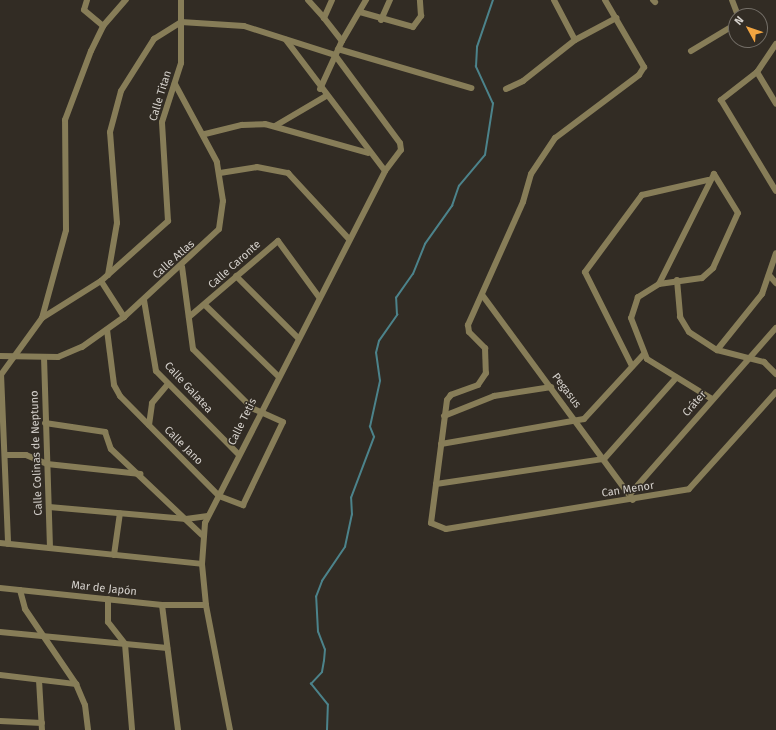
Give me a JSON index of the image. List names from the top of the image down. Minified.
{"streets":{"street":["Calle Titan","Calle Atlas","Calle Caronte","Calle Galatea","Pegasus","Cráter","Calle Tetis","Calle Jano","Calle Colinas de Neptuno","Can Menor","Mar de Japón"]},"crossings":[["Calle Titan","Calle Atlas"],["Calle Atlas","Calle Galatea"],["Calle Atlas","Calle Jano"],["Calle Atlas","Calle Colinas de Neptuno"],["Calle Caronte","Calle Tetis"],["Calle Galatea","Calle Tetis"],["Pegasus","Cráter"],["Pegasus","Can Menor"],["Calle Tetis","Calle Jano"],["Calle Tetis","Mar de Japón"]],"north":"top left"}
